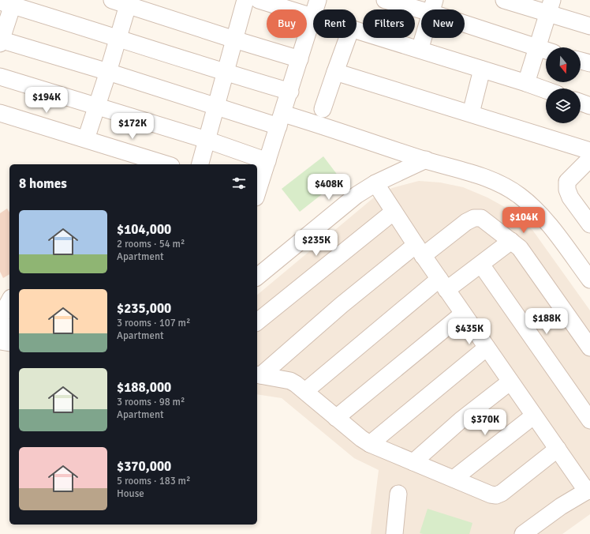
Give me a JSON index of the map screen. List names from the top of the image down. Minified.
{"north":"bottom","page":{"chip":["Buy","Rent","Filters","New"],"price":["$194K","$172K","$408K","$104K","$235K","$188K","$435K","$370K"],"heading":"8 homes","list":[{"name":"$104,000","note":"2 rooms · 54 m² · Apartment"},{"name":"$235,000","note":"3 rooms · 107 m² · Apartment"},{"name":"$188,000","note":"3 rooms · 98 m² · Apartment"},{"name":"$370,000","note":"5 rooms · 183 m² · House"}]}}
